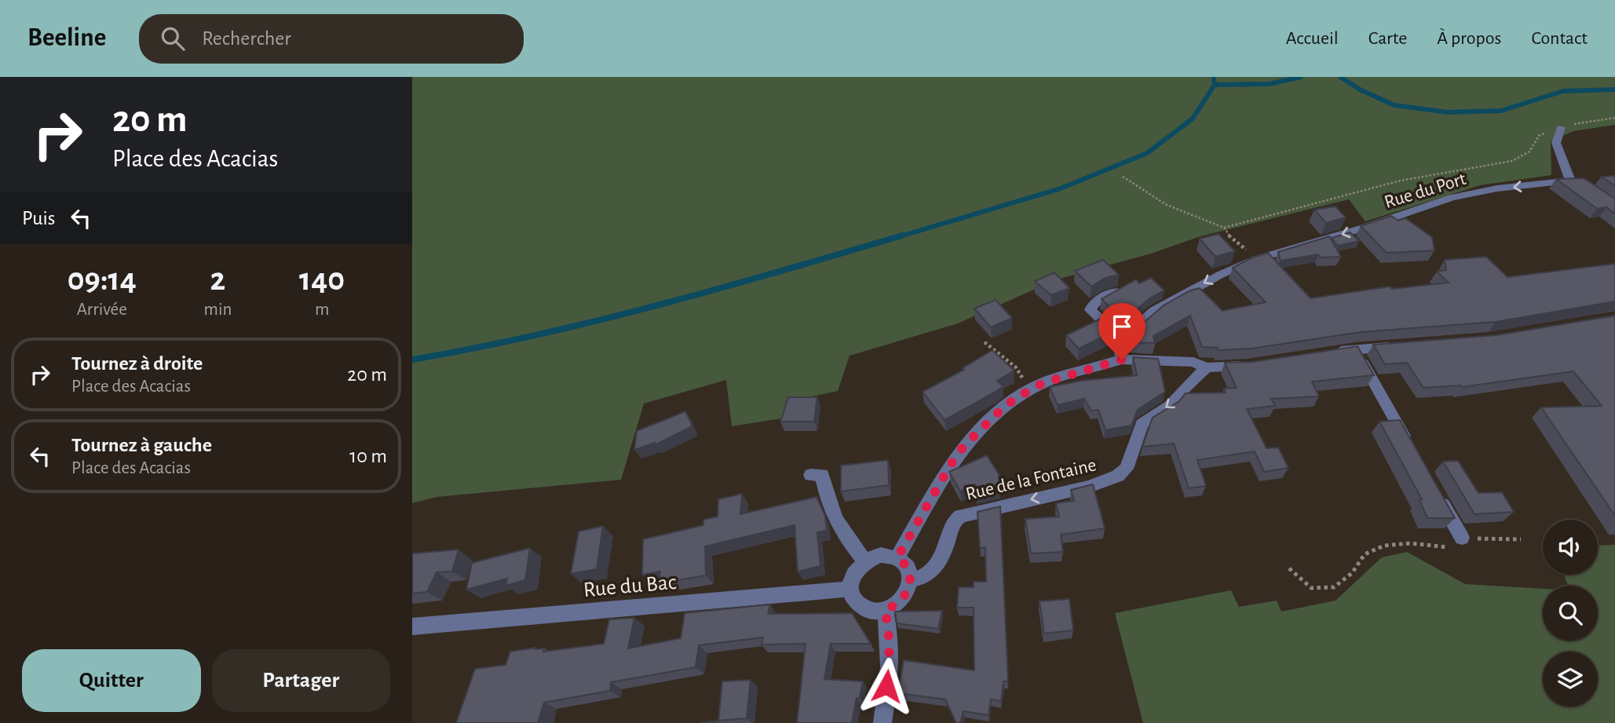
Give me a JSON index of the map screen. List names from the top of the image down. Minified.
{"streets":{"street":["Rue du Port","Rue de la Fontaine","Rue du Bac"]},"crossings":[["Rue de la Fontaine","Rue du Bac"]],"one_way":["Rue du Port"],"page":{"header":"Beeline","search":"Rechercher","nav":["Accueil","Carte","À propos","Contact"],"turn":["20 m","Place des Acacias"],"then":"Puis","eta":["09:14","Arrivée","2","min","140","m"],"list":[{"name":"Tournez à droite","note":"Place des Acacias","value":"20 m"},{"name":"Tournez à gauche","note":"Place des Acacias","value":"10 m"}],"buttons":["Quitter","Partager"]}}
